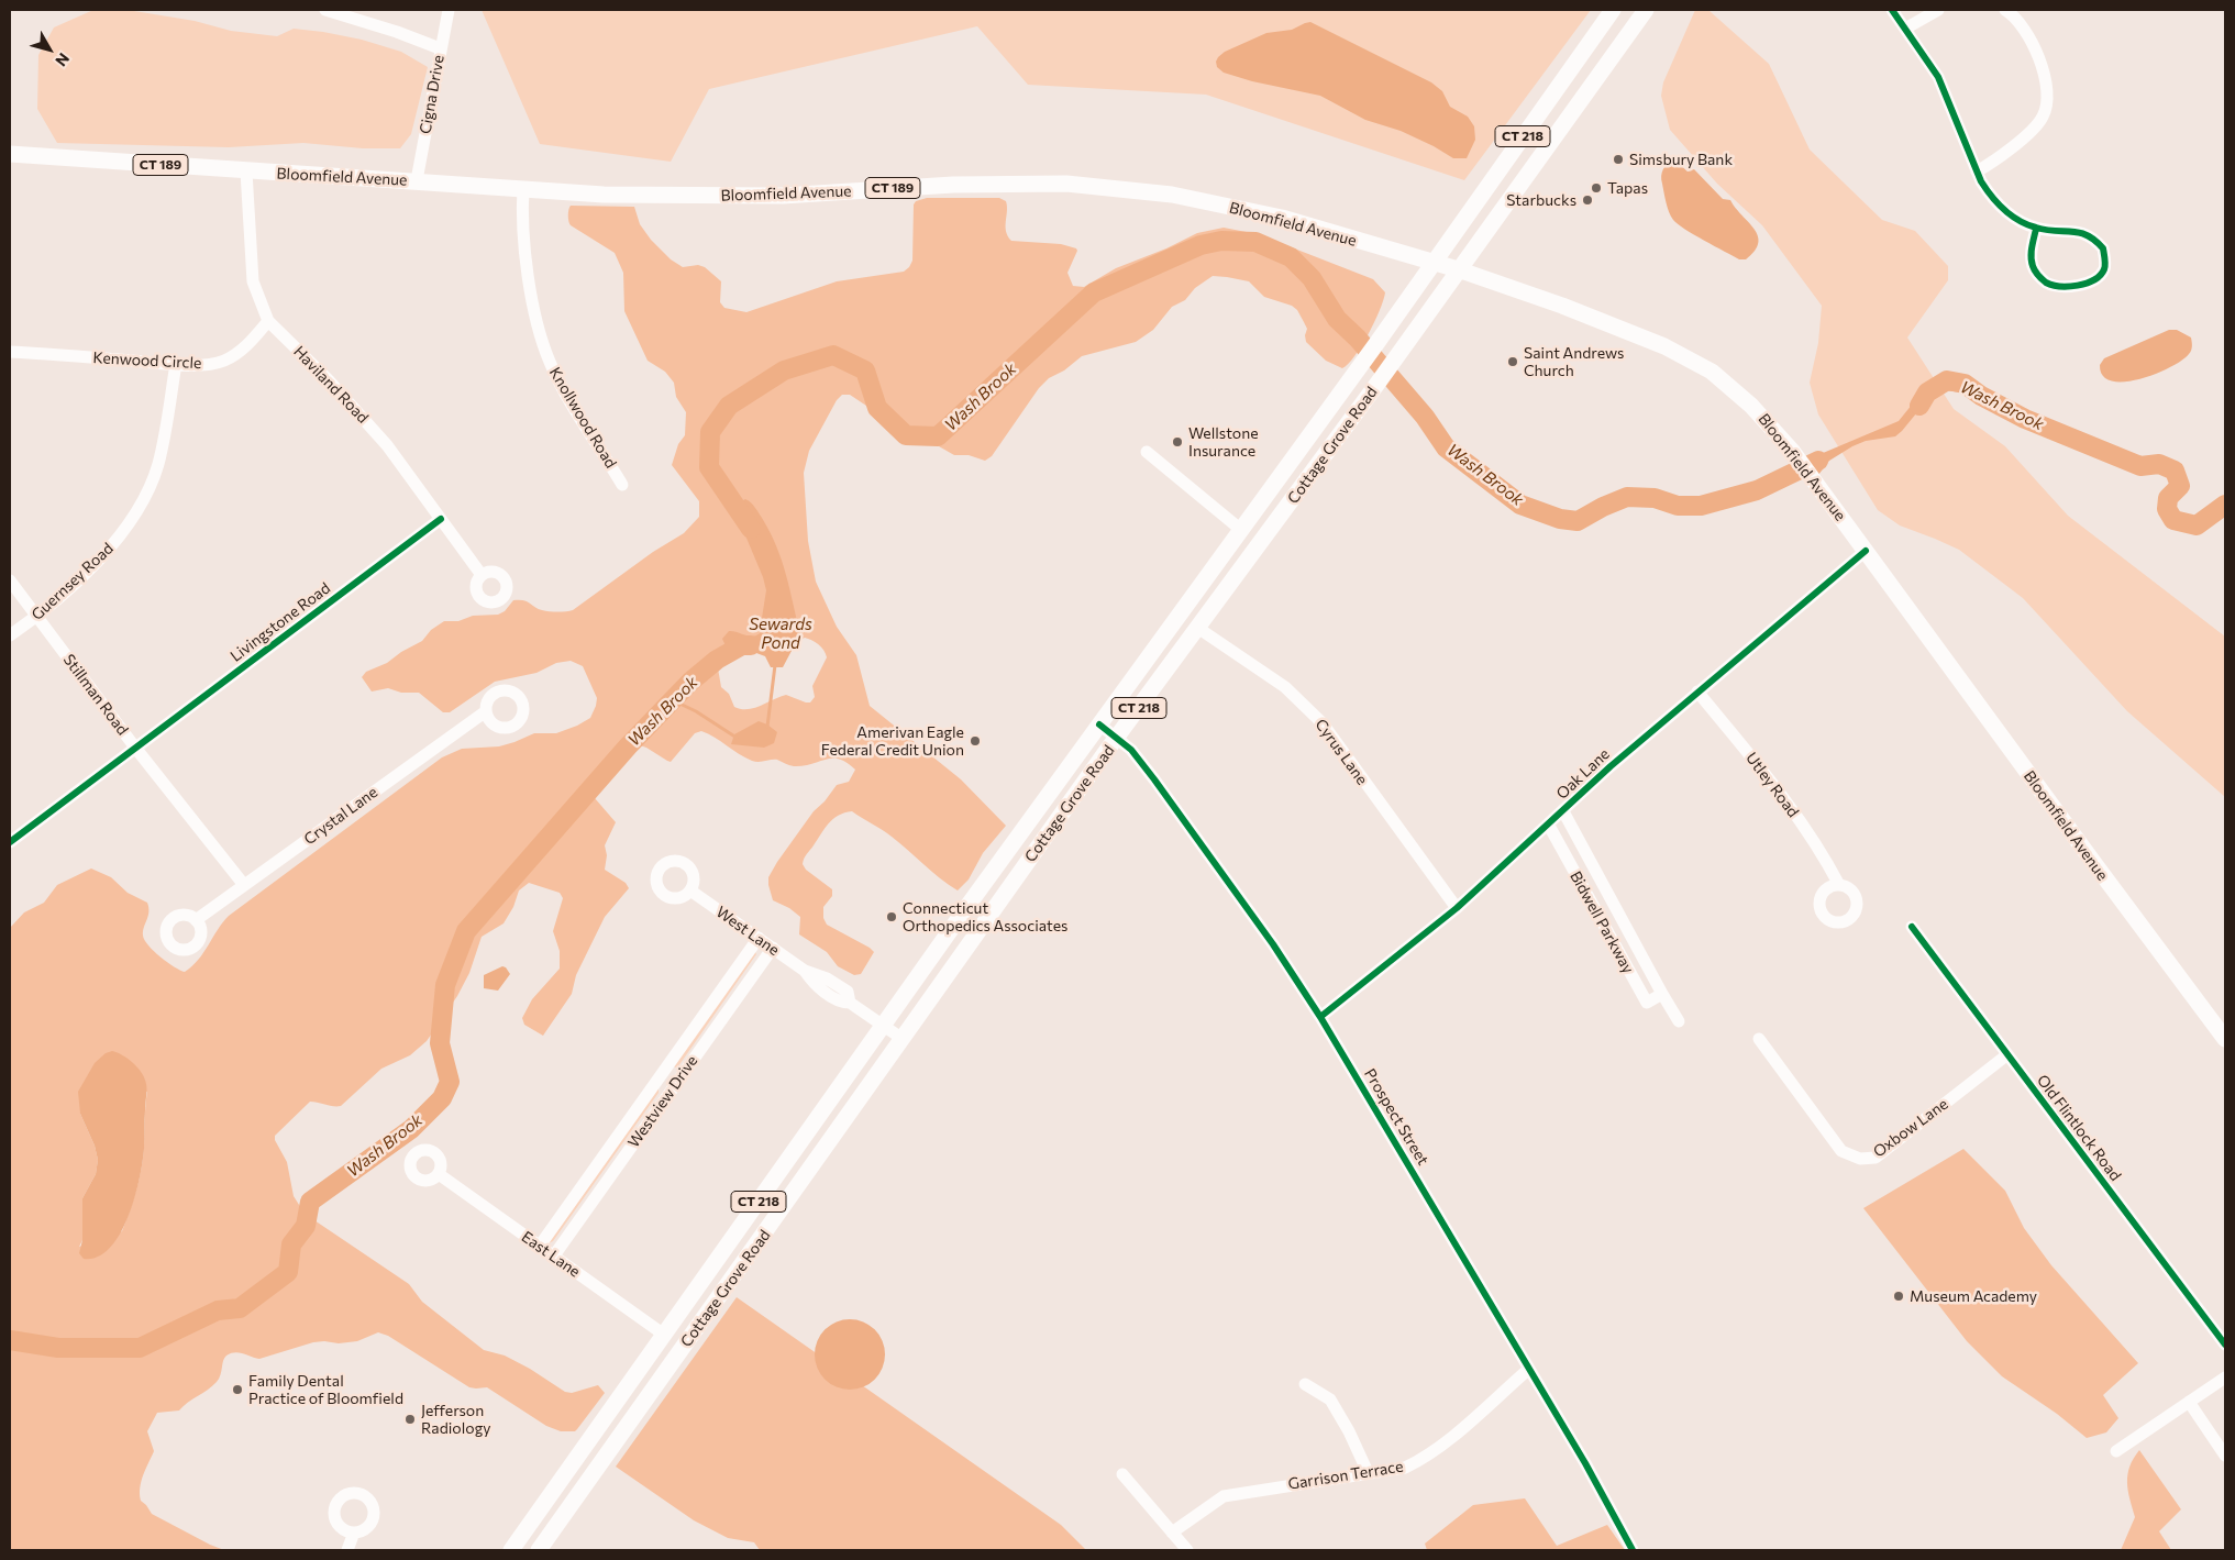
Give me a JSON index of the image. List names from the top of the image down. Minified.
{"streets":{"main road":["CT 218","CT 189","Bloomfield Avenue","Cottage Grove Road"],"street":["Cigna Drive","Kenwood Circle","Haviland Road","Knollwood Road","Guernsey Road","Livingstone Road","Stillman Road","Cyrus Lane","Oak Lane","Utley Road","Crystal Lane","Bidwell Parkway","West Lane","Westview Drive","Prospect Street","Oxbow Lane","Old Flintlock Road","East Lane","Garrison Terrace"]},"crossings":[["Cigna Drive","Bloomfield Avenue"],["Bloomfield Avenue","Haviland Road"],["Bloomfield Avenue","Knollwood Road"],["Bloomfield Avenue","Cottage Grove Road"],["Bloomfield Avenue","Oak Lane"],["Kenwood Circle","Haviland Road"],["Kenwood Circle","Guernsey Road"],["Haviland Road","Livingstone Road"],["Cottage Grove Road","Cyrus Lane"],["Cottage Grove Road","West Lane"],["Cottage Grove Road","Prospect Street"],["Cottage Grove Road","East Lane"],["Guernsey Road","Stillman Road"],["Livingstone Road","Stillman Road"],["Stillman Road","Crystal Lane"],["Cyrus Lane","Oak Lane"],["Oak Lane","Utley Road"],["Oak Lane","Bidwell Parkway"],["Oak Lane","Prospect Street"],["West Lane","Westview Drive"],["Westview Drive","East Lane"],["Prospect Street","Garrison Terrace"],["Oxbow Lane","Old Flintlock Road"]],"water":["Wash Brook","Sewards Pond"],"places":["Simsbury Bank","Tapas","Starbucks","Saint Andrews Church","Wellstone Insurance","Amerivan Eagle Federal Credit Union","Connecticut Orthopedics Associates","Museum Academy","Family Dental Practice of Bloomfield","Jefferson Radiology"],"north":"bottom right"}
